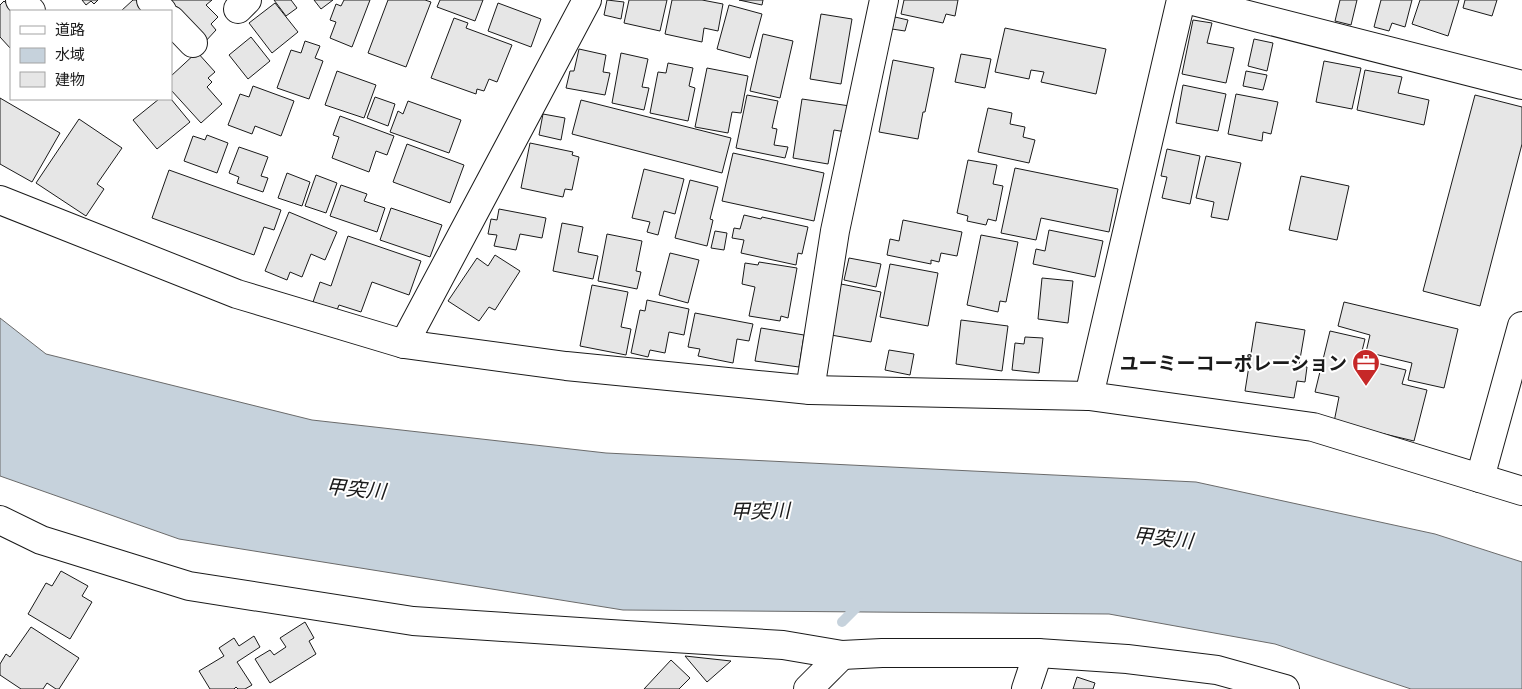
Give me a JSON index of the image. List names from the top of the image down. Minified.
{"water":["甲突川"],"places":{"office":["ユーミーコーポレーション"]},"legend":["道路","水域","建物"]}
